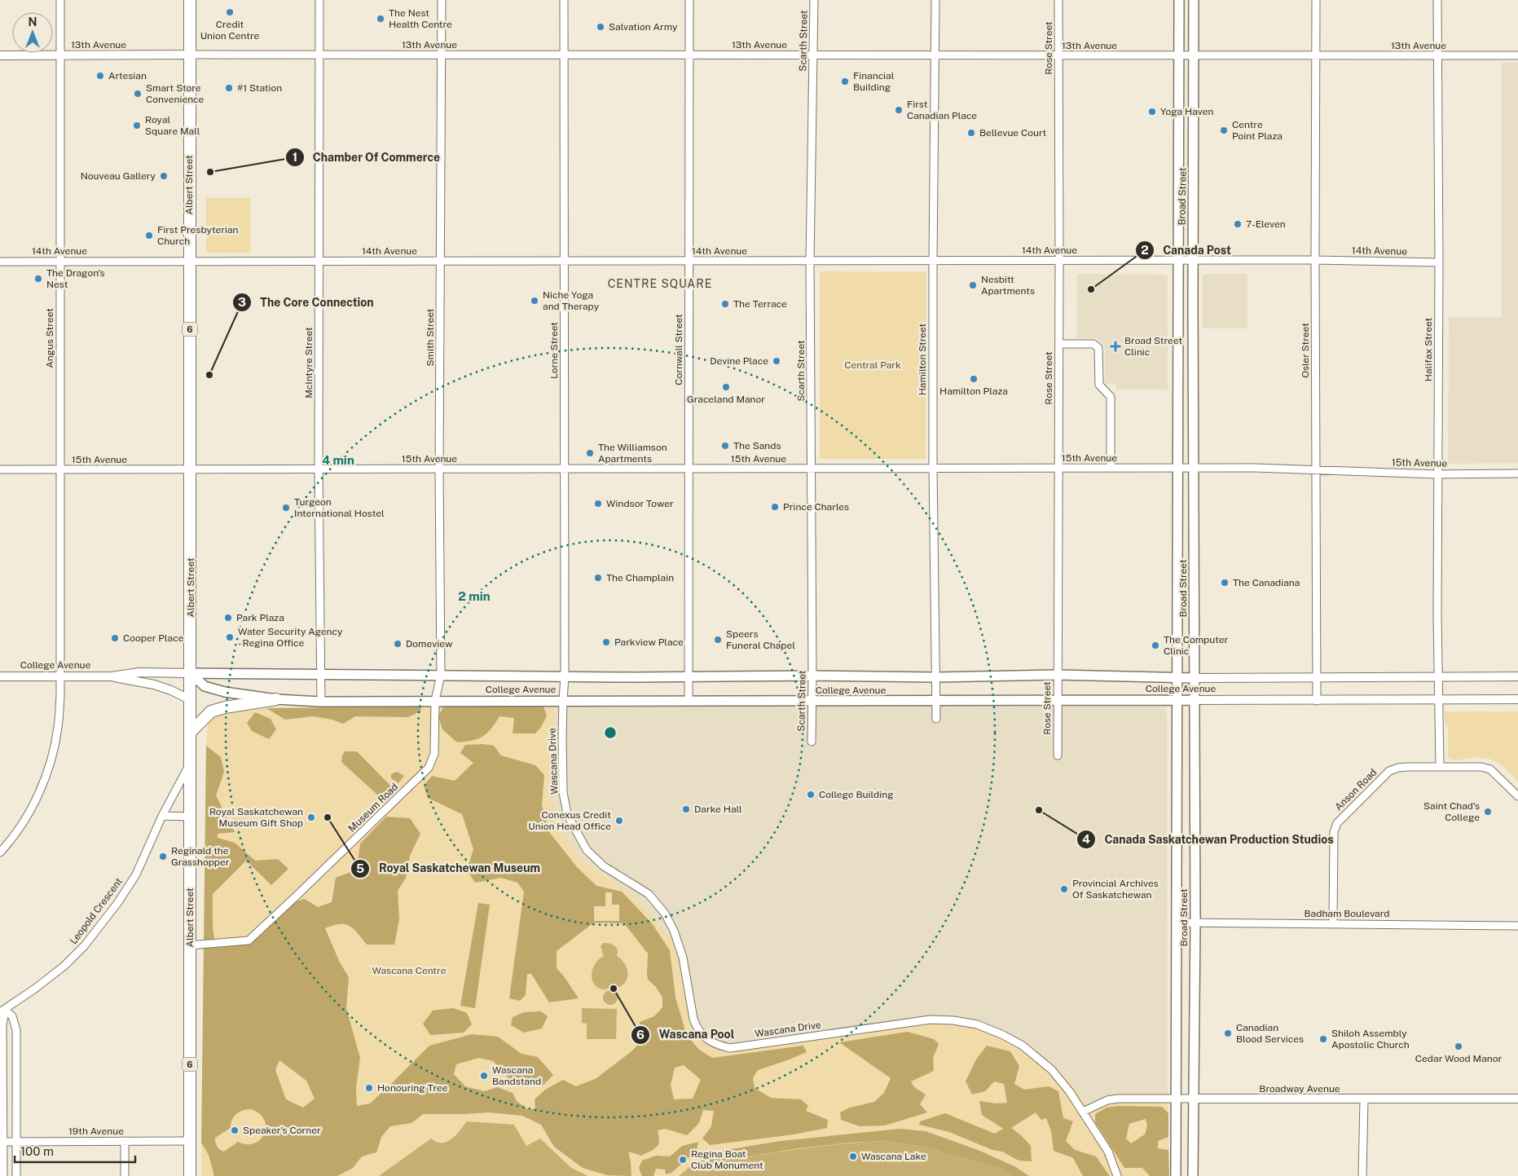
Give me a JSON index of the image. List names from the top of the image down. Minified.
{"streets":{"main road":["Albert Street","Broad Street","6","College Avenue"],"street":["Scarth Street","13th Avenue","Rose Street","14th Avenue","Smith Street","Angus Street","Cornwall Street","Halifax Street","Lorne Street","Osler Street","Hamilton Street","McIntyre Street","15th Avenue","Wascana Drive","Anson Road","Museum Road","Leopold Crescent","Badham Boulevard","Broadway Avenue","19th Avenue"]},"crossings":[["Scarth Street","13th Avenue"],["Scarth Street","14th Avenue"],["Scarth Street","15th Avenue"],["Scarth Street","College Avenue"],["13th Avenue","Rose Street"],["13th Avenue","Albert Street"],["13th Avenue","Broad Street"],["13th Avenue","Smith Street"],["13th Avenue","Angus Street"],["13th Avenue","Cornwall Street"],["13th Avenue","Halifax Street"],["13th Avenue","Lorne Street"],["13th Avenue","Osler Street"],["13th Avenue","Hamilton Street"],["13th Avenue","McIntyre Street"],["Rose Street","14th Avenue"],["Rose Street","15th Avenue"],["Rose Street","College Avenue"],["Albert Street","14th Avenue"],["Albert Street","15th Avenue"],["Albert Street","College Avenue"],["Albert Street","Museum Road"],["Albert Street","Leopold Crescent"],["Albert Street","19th Avenue"],["Broad Street","14th Avenue"],["Broad Street","15th Avenue"],["Broad Street","College Avenue"],["Broad Street","Badham Boulevard"],["Broad Street","Broadway Avenue"],["14th Avenue","Smith Street"],["14th Avenue","Angus Street"],["14th Avenue","Cornwall Street"],["14th Avenue","Halifax Street"],["14th Avenue","Lorne Street"],["14th Avenue","Osler Street"],["14th Avenue","Hamilton Street"],["14th Avenue","McIntyre Street"],["Smith Street","15th Avenue"],["Smith Street","College Avenue"],["Smith Street","Museum Road"],["Angus Street","15th Avenue"],["Angus Street","College Avenue"],["Cornwall Street","15th Avenue"],["Cornwall Street","College Avenue"],["Halifax Street","15th Avenue"],["Halifax Street","College Avenue"],["Lorne Street","15th Avenue"],["Lorne Street","College Avenue"],["Lorne Street","Wascana Drive"],["Osler Street","15th Avenue"],["Osler Street","College Avenue"],["Hamilton Street","15th Avenue"],["Hamilton Street","College Avenue"],["McIntyre Street","15th Avenue"],["McIntyre Street","College Avenue"],["College Avenue","Wascana Drive"],["College Avenue","Museum Road"],["Wascana Drive","Broadway Avenue"],["Anson Road","Badham Boulevard"]],"districts":["CENTRE SQUARE"],"parks":["Central Park","Wascana Centre"],"places":{"other":["Credit Union Centre","The Nest Health Centre","Salvation Army","Artesian","Financial Building","#1 Station","Smart Store Convenience","First Canadian Place","Yoga Haven","Royal Square Mall","Centre Point Plaza","Bellevue Court","Chamber Of Commerce","Nouveau Gallery","7-Eleven","First Presbyterian Church","The Dragon's Nest","Nesbitt Apartments","Canada Post","Niche Yoga and Therapy","The Terrace","Devine Place","The Core Connection","Hamilton Plaza","Graceland Manor","The Sands","The Williamson Apartments","Windsor Tower","Prince Charles","Turgeon International Hostel","The Champlain","The Canadiana","Park Plaza","Water Security Agency - Regina Office","Cooper Place","Speers Funeral Chapel","Parkview Place","Domeview","The Computer Clinic","College Building","Darke Hall","Canada Saskatchewan Production Studios","Saint Chad's College","Royal Saskatchewan Museum Gift Shop","Royal Saskatchewan Museum","Conexus Credit Union Head Office","Reginald the Grasshopper","Provincial Archives Of Saskatchewan","Wascana Pool","Canadian Blood Services","Shiloh Assembly Apostolic Church","Cedar Wood Manor","Wascana Bandstand","Honouring Tree","Speaker's Corner","Wascana Lake","Regina Boat Club Monument"],"health":["Broad Street Clinic"]},"scale_bar":"100 m","north":"top","rings":["4 min","2 min"]}
